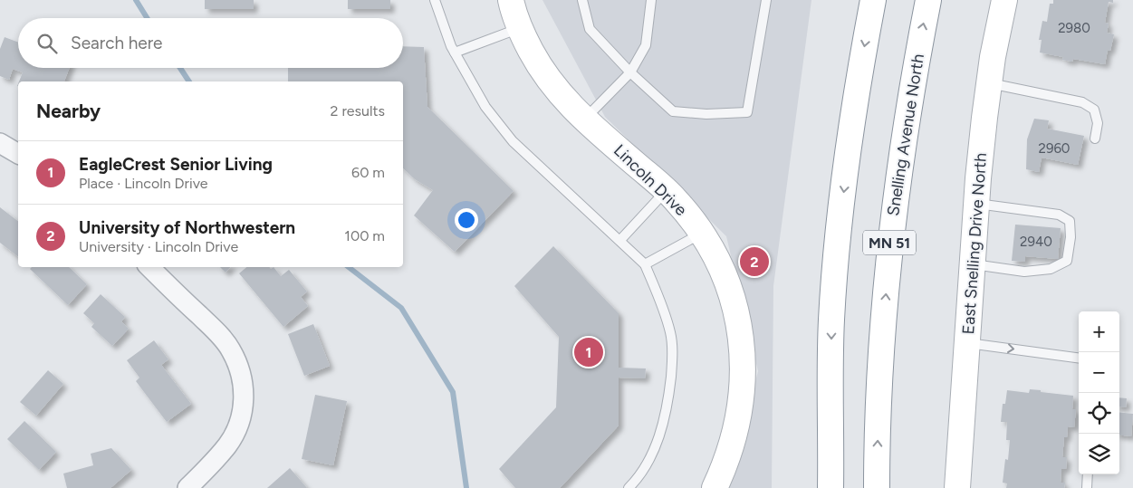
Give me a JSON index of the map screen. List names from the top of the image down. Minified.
{"streets":{"main road":["Snelling Avenue North","Lincoln Drive","MN 51","East Snelling Drive North"]},"house_numbers":["2980","2960","2940"],"page":{"search":"Search here","heading":["Nearby","2 results"],"list":[{"mark":"1","name":"EagleCrest Senior Living","note":"Place · Lincoln Drive","value":"60 m"},{"mark":"2","name":"University of Northwestern","note":"University · Lincoln Drive","value":"100 m"}],"pins":["2","1"],"map_buttons":["+","−"]}}
